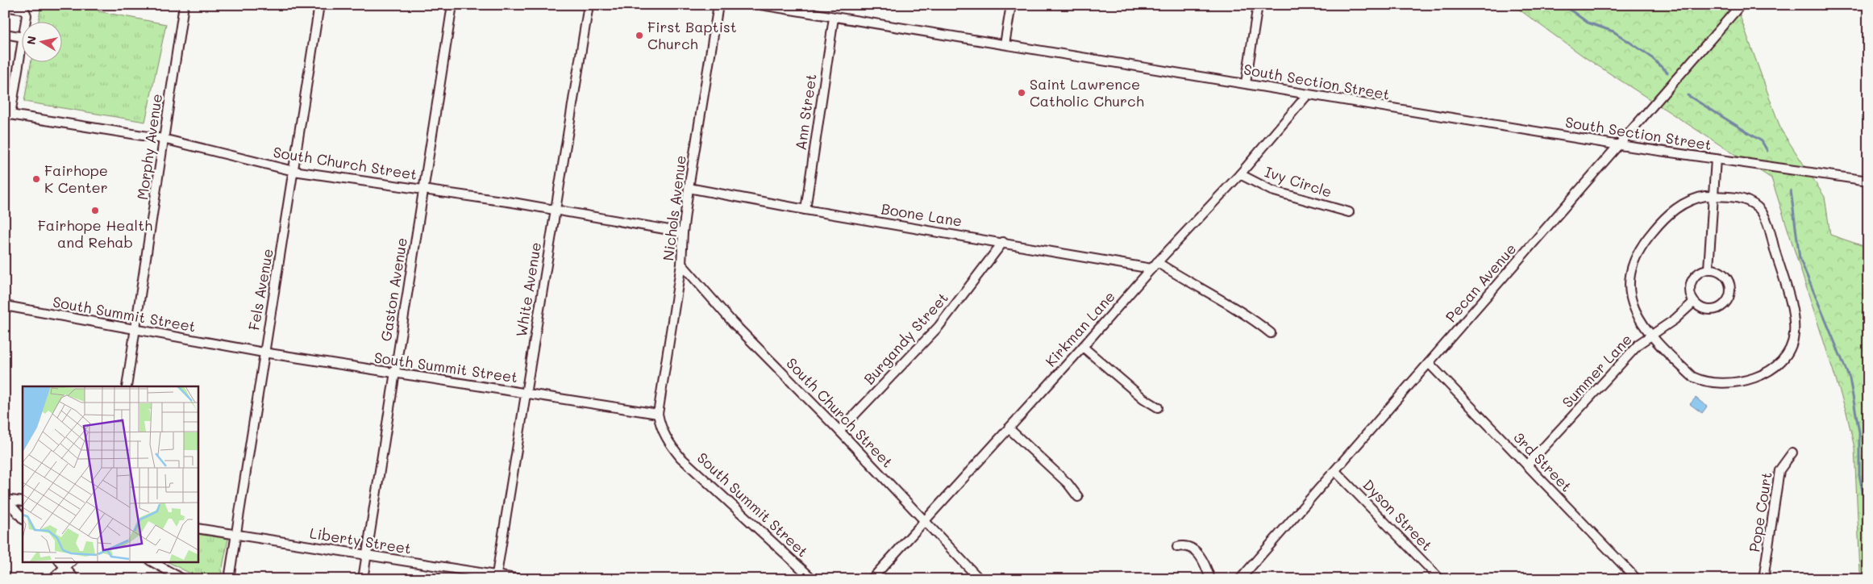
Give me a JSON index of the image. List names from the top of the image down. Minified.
{"streets":{"street":["South Section Street","Ann Street","Morphy Avenue","South Church Street","Ivy Circle","Nichols Avenue","Boone Lane","Pecan Avenue","Fels Avenue","Gaston Avenue","White Avenue","South Summit Street","Kirkman Lane","Burgandy Street","Summer Lane","3rd Street","Pope Court","Dyson Street","Liberty Street"]},"crossings":[["South Section Street","Ann Street"],["South Section Street","Pecan Avenue"],["South Section Street","Kirkman Lane"],["Ann Street","Boone Lane"],["Morphy Avenue","South Church Street"],["Morphy Avenue","South Summit Street"],["South Church Street","Nichols Avenue"],["South Church Street","Fels Avenue"],["South Church Street","Gaston Avenue"],["South Church Street","White Avenue"],["South Church Street","Kirkman Lane"],["South Church Street","Burgandy Street"],["Ivy Circle","Kirkman Lane"],["Nichols Avenue","Boone Lane"],["Nichols Avenue","South Summit Street"],["Boone Lane","Kirkman Lane"],["Boone Lane","Burgandy Street"],["Pecan Avenue","3rd Street"],["Pecan Avenue","Dyson Street"],["Fels Avenue","South Summit Street"],["Fels Avenue","Liberty Street"],["Gaston Avenue","South Summit Street"],["Gaston Avenue","Liberty Street"],["White Avenue","South Summit Street"],["White Avenue","Liberty Street"],["Summer Lane","3rd Street"]],"places":["First Baptist Church","Saint Lawrence Catholic Church","Fairhope K Center","Fairhope Health and Rehab"],"north":"left"}
